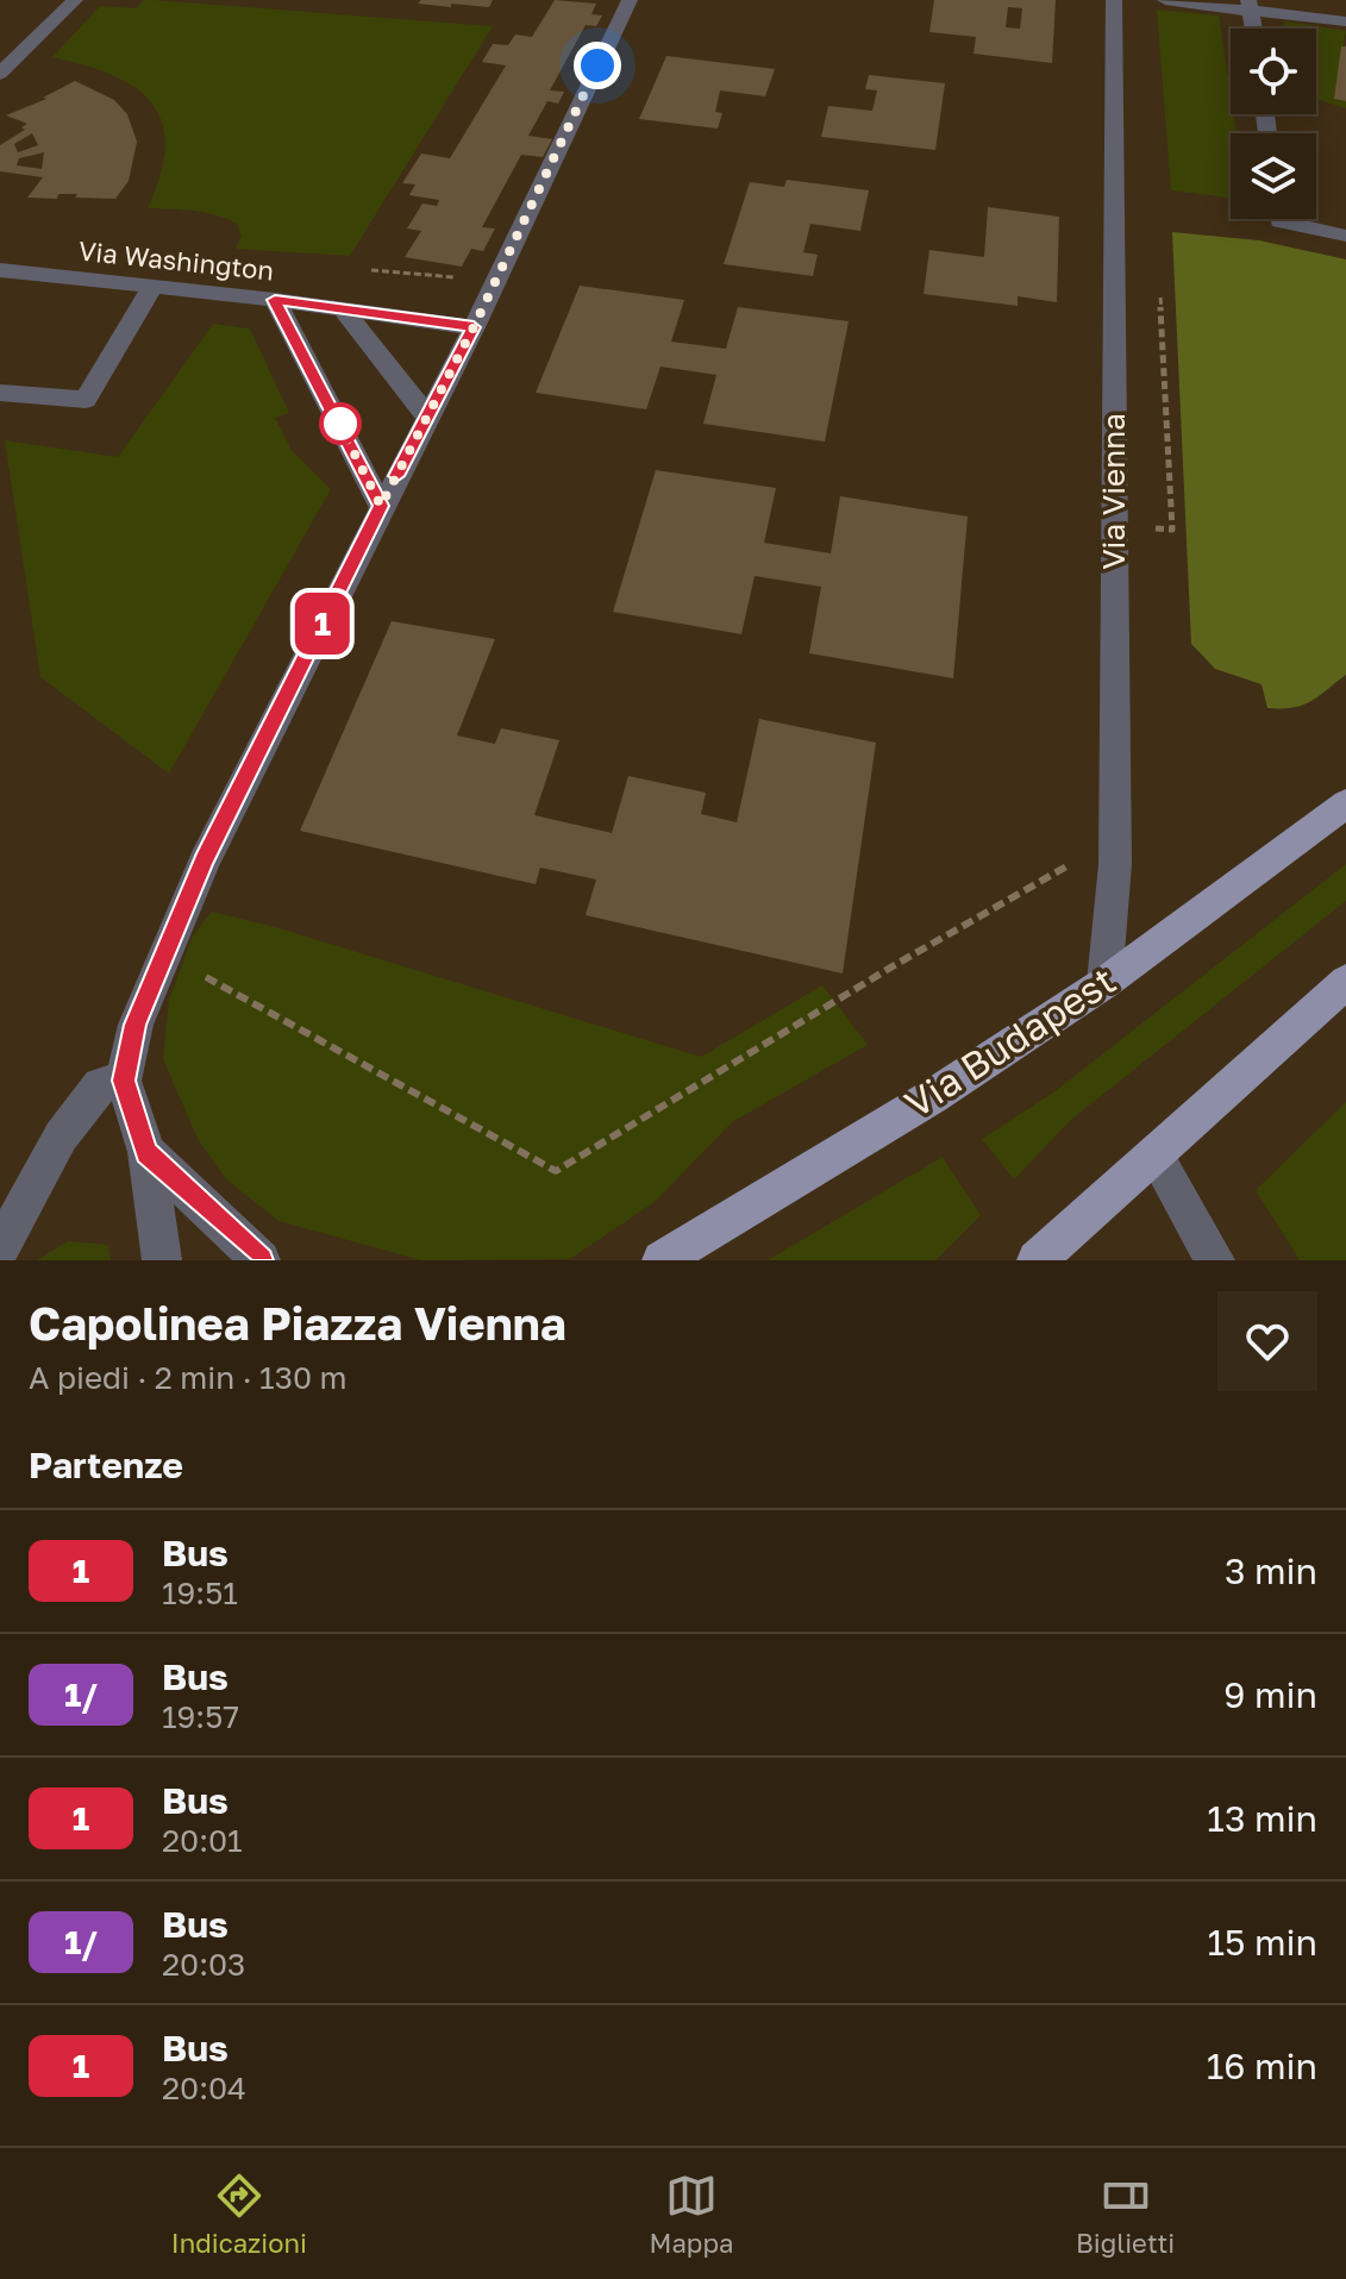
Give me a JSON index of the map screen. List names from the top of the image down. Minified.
{"streets":{"main road":["Via Budapest"],"street":["Via Washington","Via Vienna"]},"crossings":[["Via Vienna","Via Budapest"]],"lines":["bus line 1"],"page":{"on_map":"1","heading":[["Capolinea Piazza Vienna","A piedi · 2 min · 130 m"],"Partenze"],"list":[{"mark":"1","name":"Bus","note":"19:51","value":"3 min"},{"mark":"1/","name":"Bus","note":"19:57","value":"9 min"},{"mark":"1","name":"Bus","note":"20:01","value":"13 min"},{"mark":"1/","name":"Bus","note":"20:03","value":"15 min"},{"mark":"1","name":"Bus","note":"20:04","value":"16 min"}],"tabs":["Indicazioni","Mappa","Biglietti"]}}
